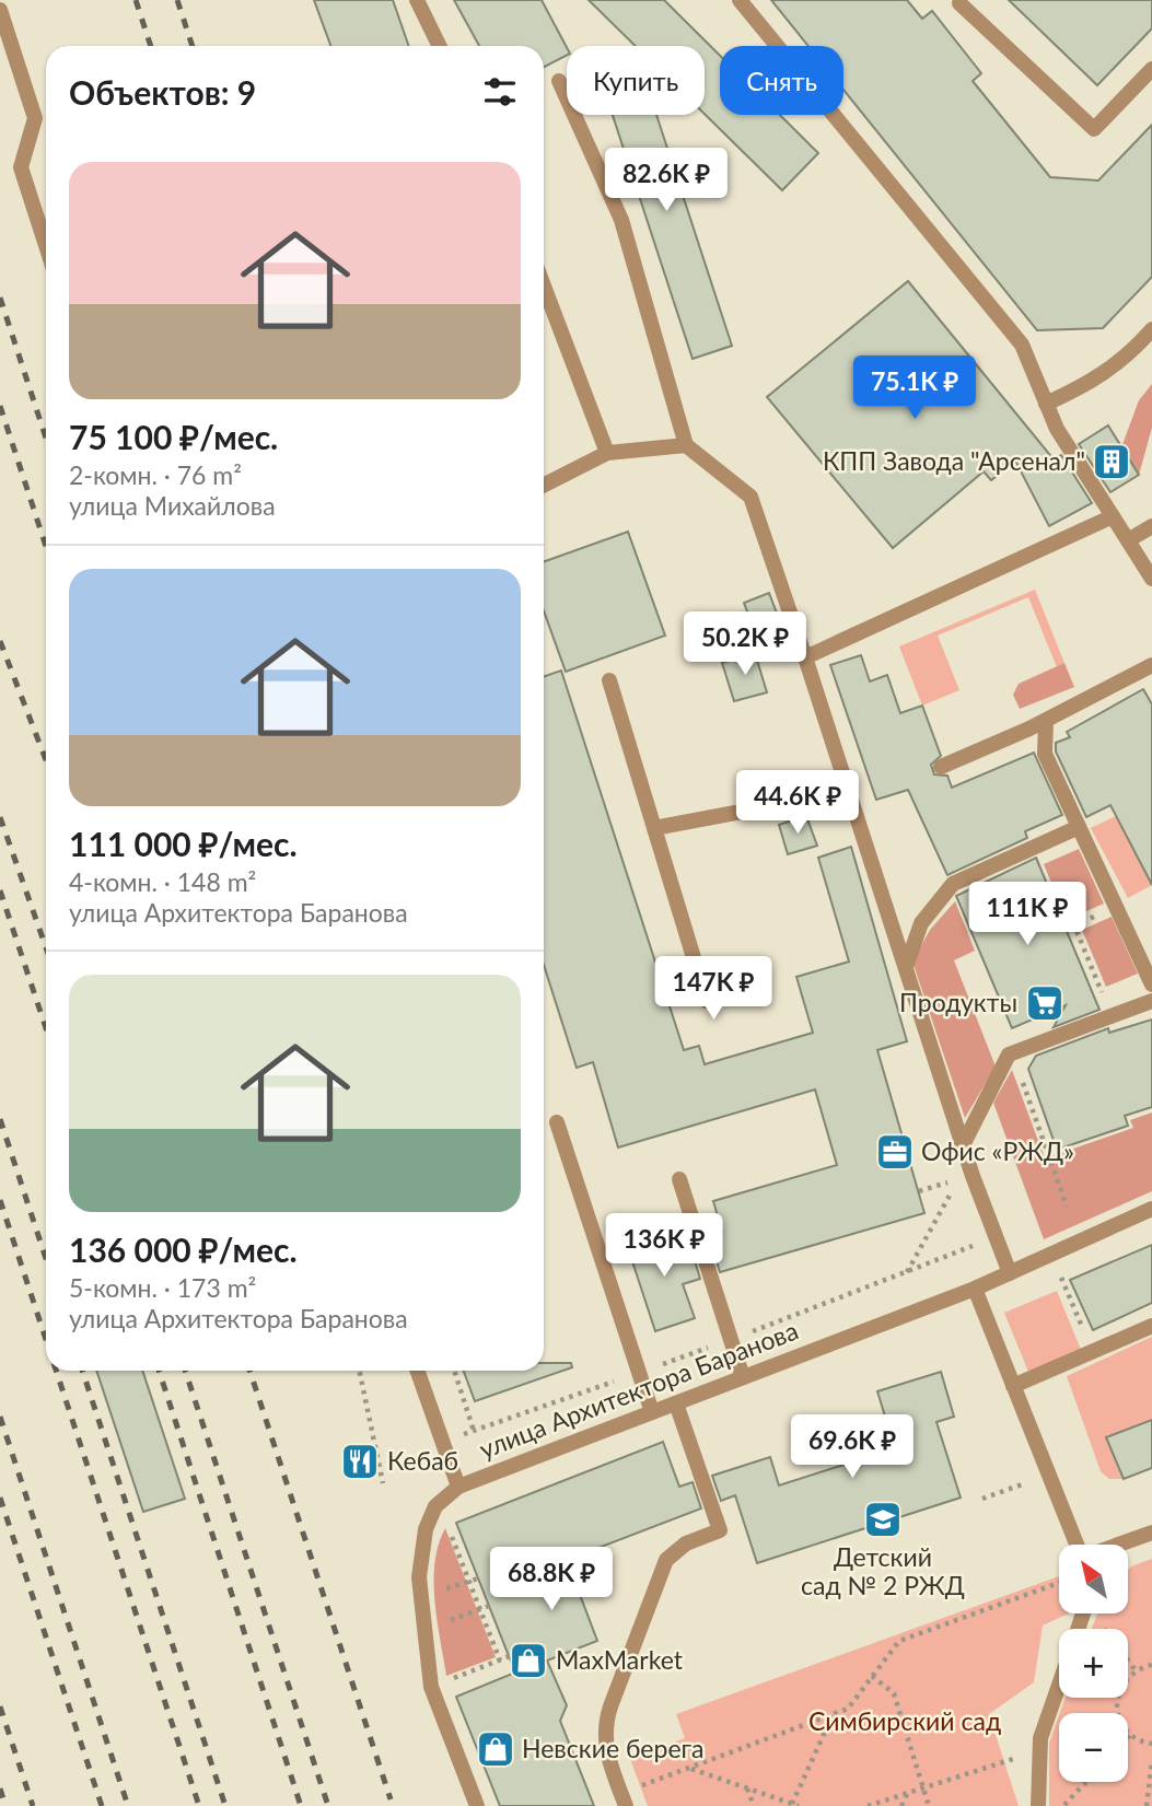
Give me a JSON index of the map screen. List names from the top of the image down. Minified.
{"streets":{"street":["улица Архитектора Баранова"]},"parks":["Симбирский сад"],"places":{"building":["КПП Завода \"Арсенал\""],"supermarket":["Продукты"],"office":["Офис «РЖД»"],"restaurant":["Кебаб"],"school or university":["Детский сад № 2 РЖД"],"shop":["MaxMarket","Невские берега"]},"north":"top left","page":{"chip":["Купить","Снять"],"heading":"Объектов: 9","list":[{"name":"75 100 ₽/мес.","note":"2-комн. · 76 m² · улица Михайлова"},{"name":"111 000 ₽/мес.","note":"4-комн. · 148 m² · улица Архитектора Баранова"},{"name":"136 000 ₽/мес.","note":"5-комн. · 173 m² · улица Архитектора Баранова"}],"price":["82.6K ₽","75.1K ₽","50.2K ₽","44.6K ₽","111K ₽","147K ₽","136K ₽","69.6K ₽","68.8K ₽"],"map_buttons":["+","−"]}}
